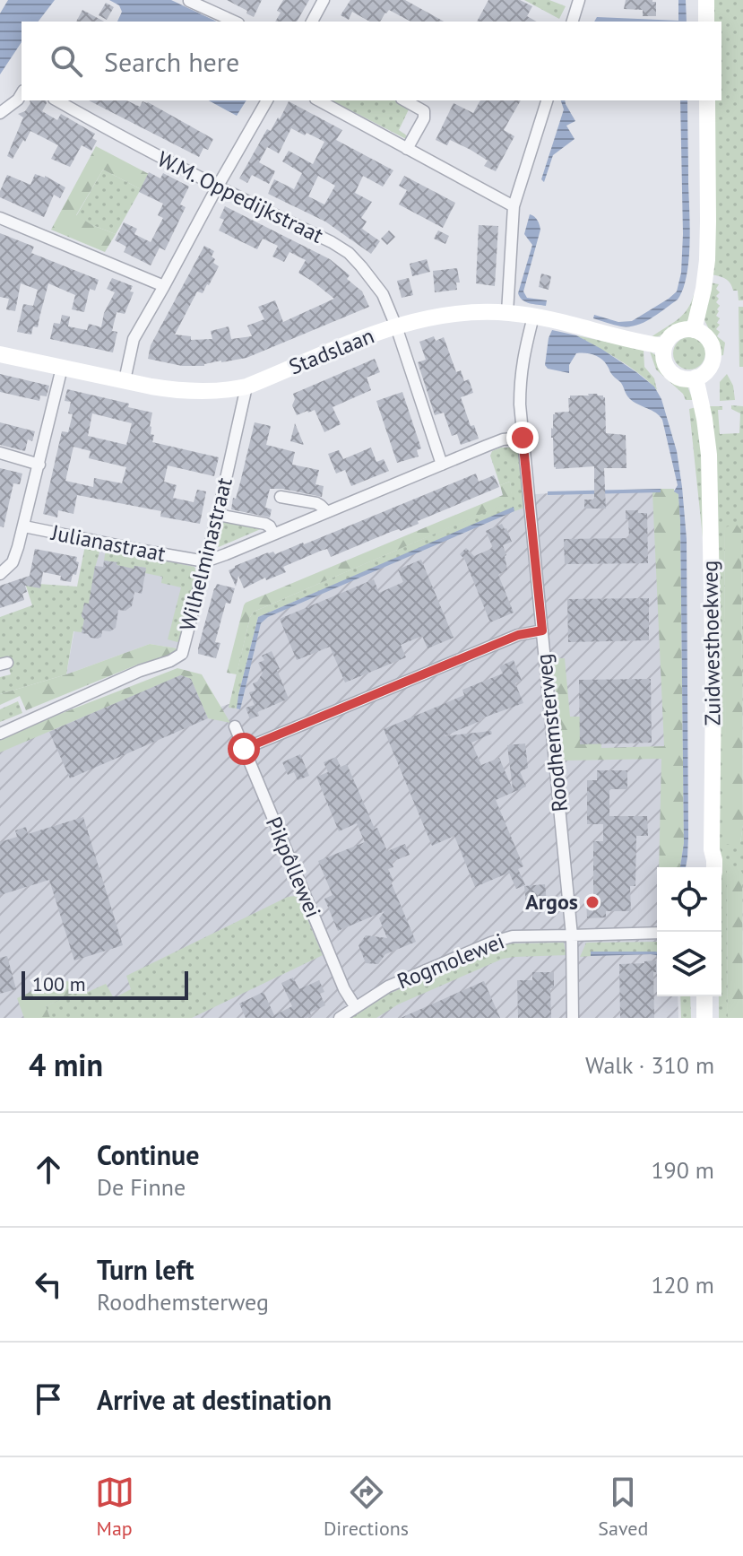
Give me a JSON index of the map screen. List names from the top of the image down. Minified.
{"streets":{"street":["W.M. Oppedijkstraat","Stadslaan","Julianastraat","Wilhelminastraat","Zuidwesthoekweg","Roodhemsterweg","Pikpôllewei","Rogmolewei"]},"crossings":[["W.M. Oppedijkstraat","Stadslaan"],["Stadslaan","Wilhelminastraat"],["Stadslaan","Zuidwesthoekweg"],["Stadslaan","Roodhemsterweg"],["Julianastraat","Wilhelminastraat"],["Roodhemsterweg","Rogmolewei"],["Pikpôllewei","Rogmolewei"]],"places":["Argos"],"scale_bar":"100 m","page":{"search":"Search here","scale":"100 m","heading":["4 min","Walk · 310 m"],"list":[["Continue","De Finne","190 m"],["Turn left","Roodhemsterweg","120 m"],"Arrive at destination"],"nav":["Map","Directions","Saved"]}}
